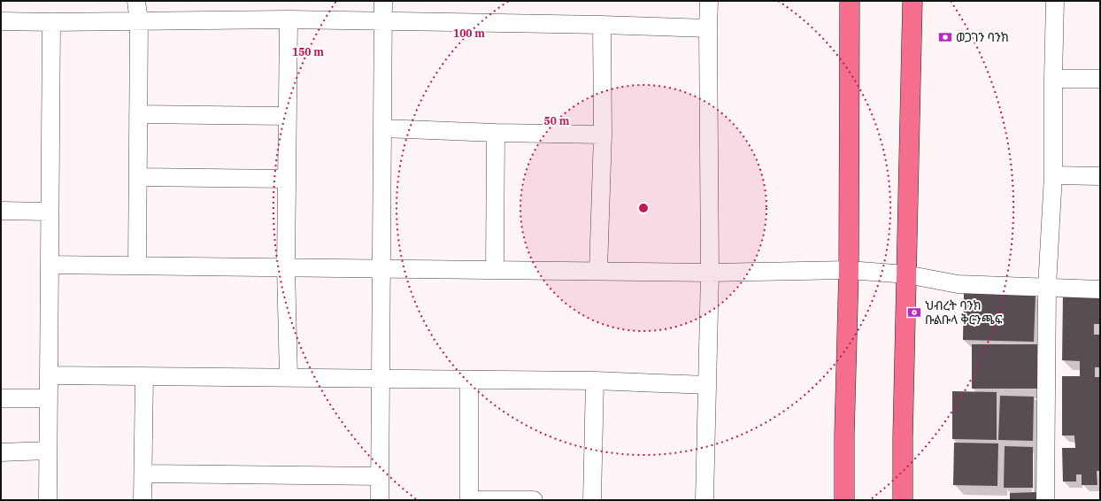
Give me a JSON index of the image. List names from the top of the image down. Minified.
{"places":{"bank":["ወጋገን ባንክ","ህብረት ባንክ ቡልቡላ ቅርንጫፍ"]},"rings":["100 m","150 m","50 m"]}
